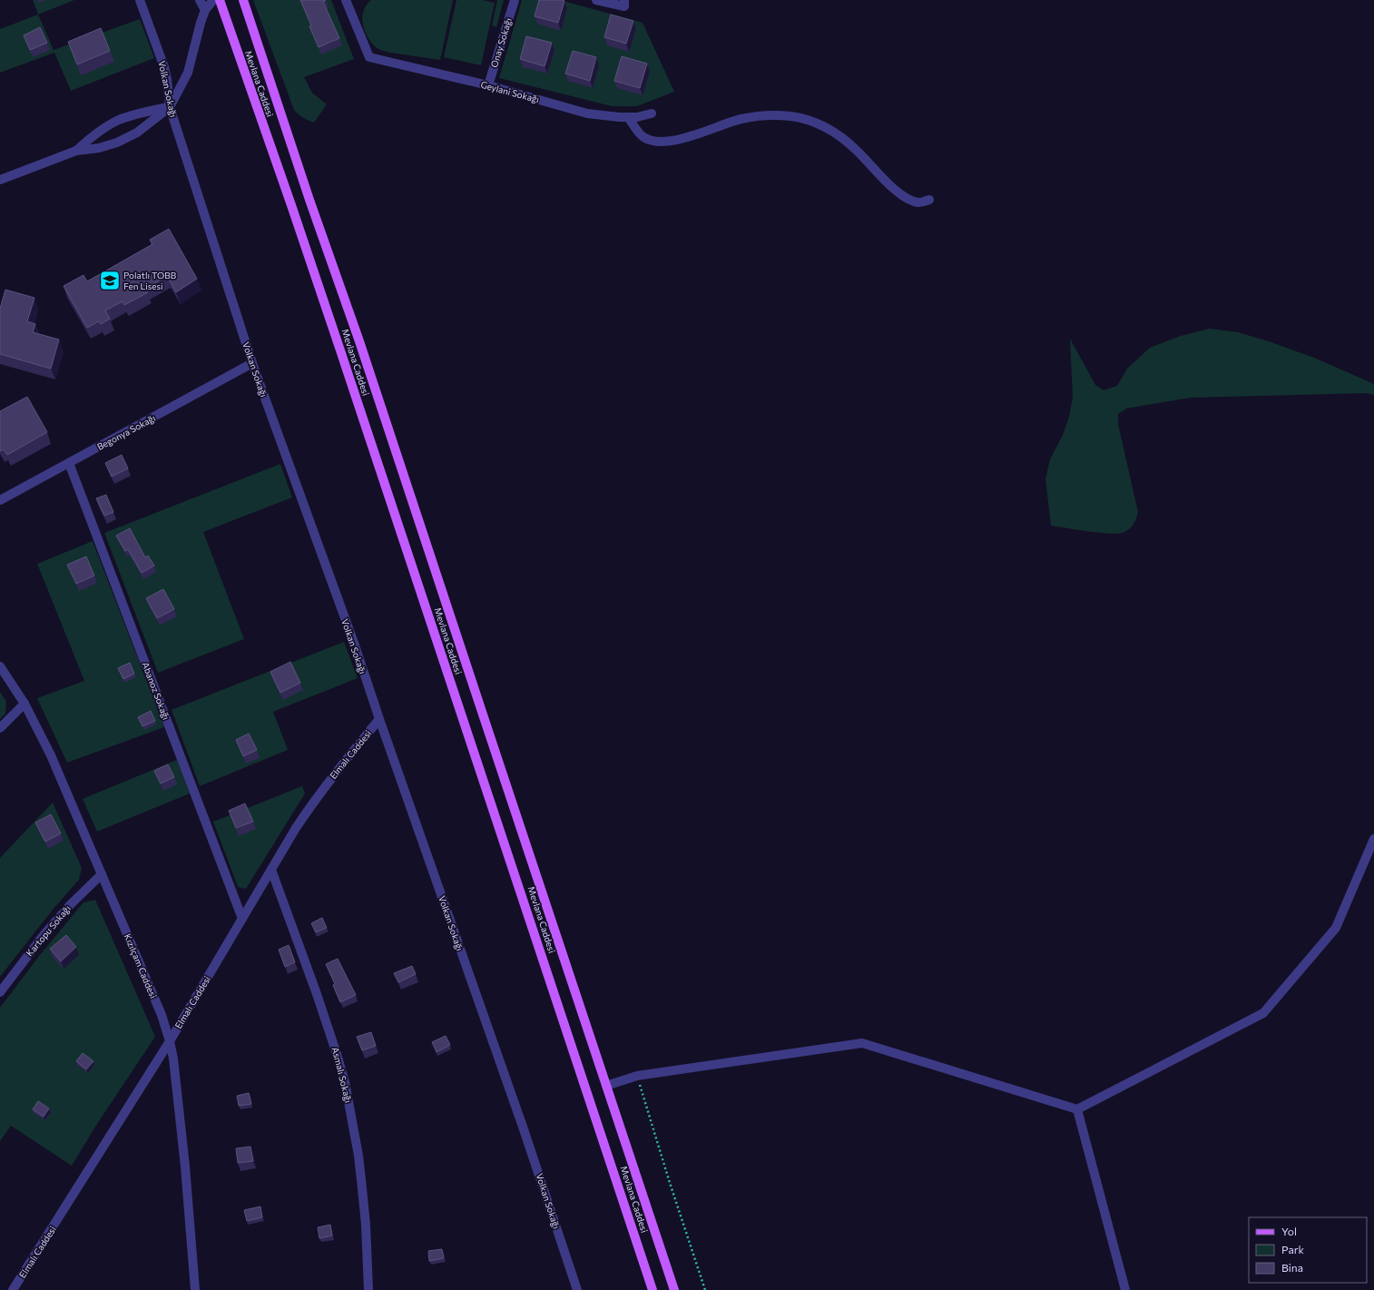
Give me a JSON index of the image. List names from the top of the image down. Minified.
{"streets":{"main road":["Mevlana Caddesi"],"street":["Onay Sokağı","Volkan Sokağı","Geylani Sokağı","Begonya Sokağı","Abanoz Sokağı","Elmalı Caddesi","Kartopu Sokağı","Kızılçam Caddesi","Asmalı Sokağı"]},"crossings":[["Onay Sokağı","Geylani Sokağı"],["Volkan Sokağı","Begonya Sokağı"],["Volkan Sokağı","Elmalı Caddesi"],["Begonya Sokağı","Abanoz Sokağı"],["Abanoz Sokağı","Elmalı Caddesi"],["Elmalı Caddesi","Kızılçam Caddesi"],["Elmalı Caddesi","Asmalı Sokağı"],["Kartopu Sokağı","Kızılçam Caddesi"]],"places":{"school or university":["Polatlı TOBB Fen Lisesi"]},"legend":["Yol","Park","Bina"]}
